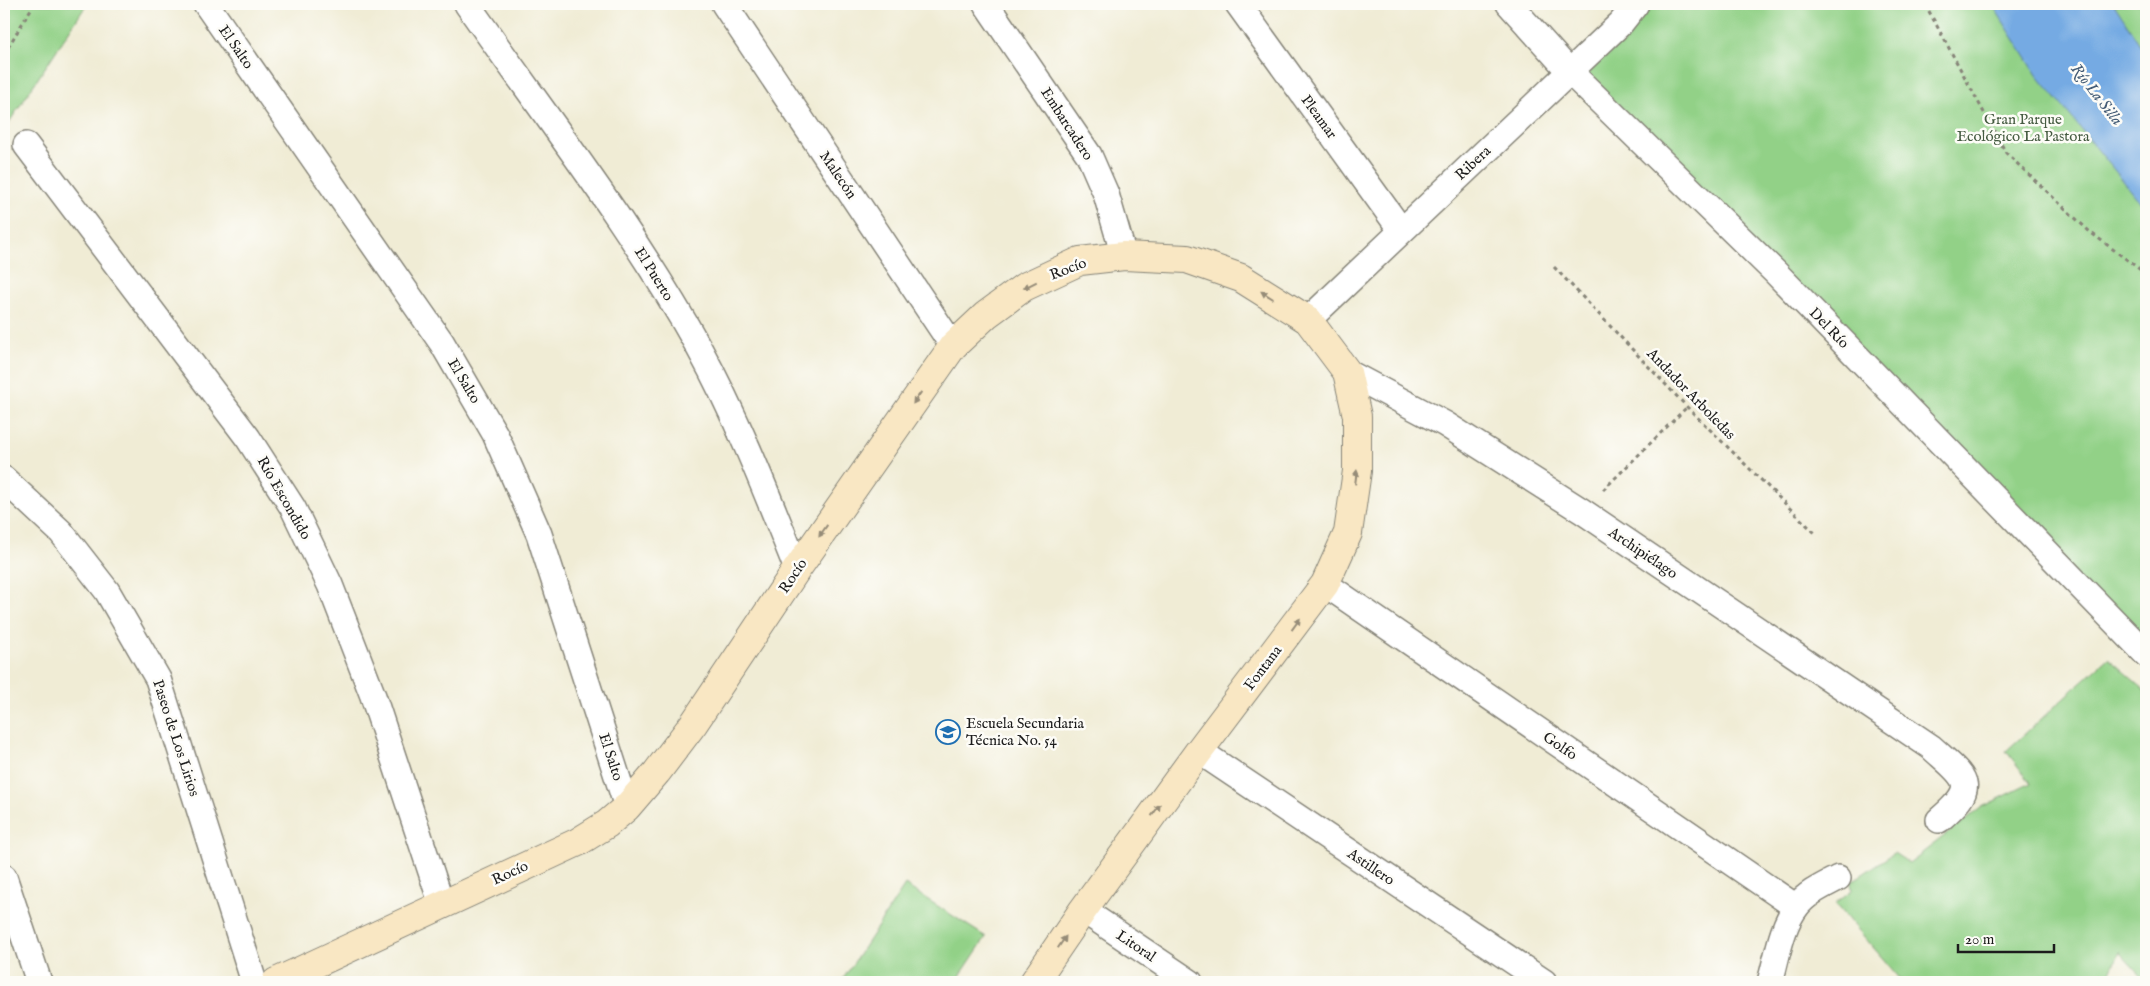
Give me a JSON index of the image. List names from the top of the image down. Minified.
{"streets":{"street":["El Salto","Pleamar","Embarcadero","Ribera","Malecón","Rocío","El Puerto","Del Río","Río Escondido","Archipiélago","Fontana","Paseo de Los Lirios","Golfo","Astillero","Litoral"],"path":["Andador Arboledas"]},"crossings":[["El Salto","Rocío"],["Pleamar","Ribera"],["Embarcadero","Rocío"],["Ribera","Rocío"],["Ribera","Del Río"],["Ribera","Fontana"],["Malecón","Rocío"],["Rocío","El Puerto"],["Rocío","Río Escondido"],["Rocío","Fontana"],["Archipiélago","Fontana"],["Fontana","Golfo"],["Fontana","Astillero"],["Fontana","Litoral"]],"one_way":["Rocío","Fontana"],"water":["Río La Silla"],"parks":["Gran Parque Ecológico La Pastora"],"places":{"school or university":["Escuela Secundaria Técnica No. 54"]},"scale_bar":"20 m"}
